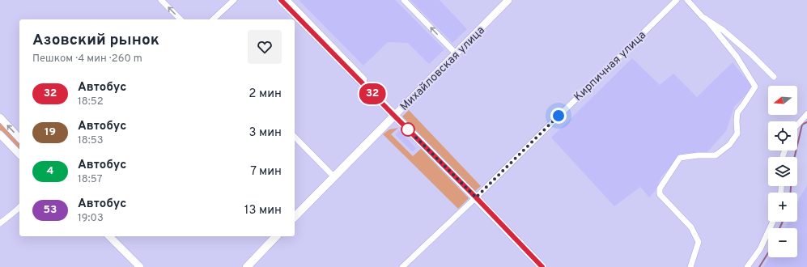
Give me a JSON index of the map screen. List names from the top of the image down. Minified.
{"streets":{"main road":["Михайловская улица"],"street":["Кирпичная улица"]},"lines":["bus line 32"],"north":"left","page":{"on_map":"32","heading":["Азовский рынок","Пешком · 4 мин · 260 m"],"list":[{"mark":"32","name":"Автобус","note":"18:52","value":"2 мин"},{"mark":"19","name":"Автобус","note":"18:53","value":"3 мин"},{"mark":"4","name":"Автобус","note":"18:57","value":"7 мин"},{"mark":"53","name":"Автобус","note":"19:03","value":"13 мин"}],"map_buttons":["+","−"]}}
